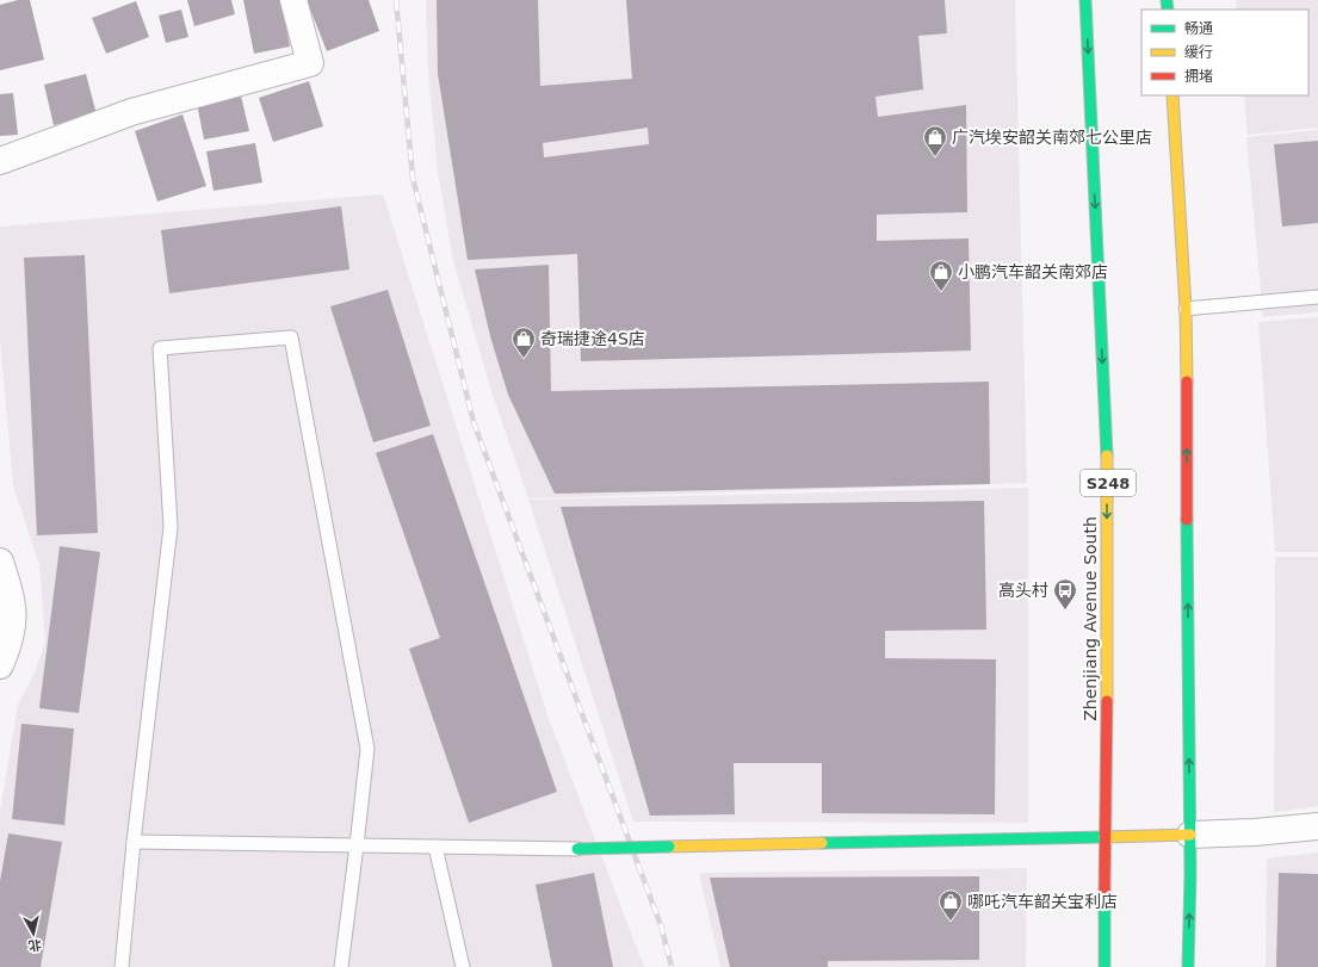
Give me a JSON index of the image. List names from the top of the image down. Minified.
{"streets":{"main road":["S248","Zhenjiang Avenue South"]},"places":{"shop":["广汽埃安韶关南郊七公里店","小鹏汽车韶关南郊店","奇瑞捷途4S店","哪吒汽车韶关宝利店"],"bus stop":["高头村"]},"legend":["畅通","缓行","拥堵"],"north":"bottom"}
